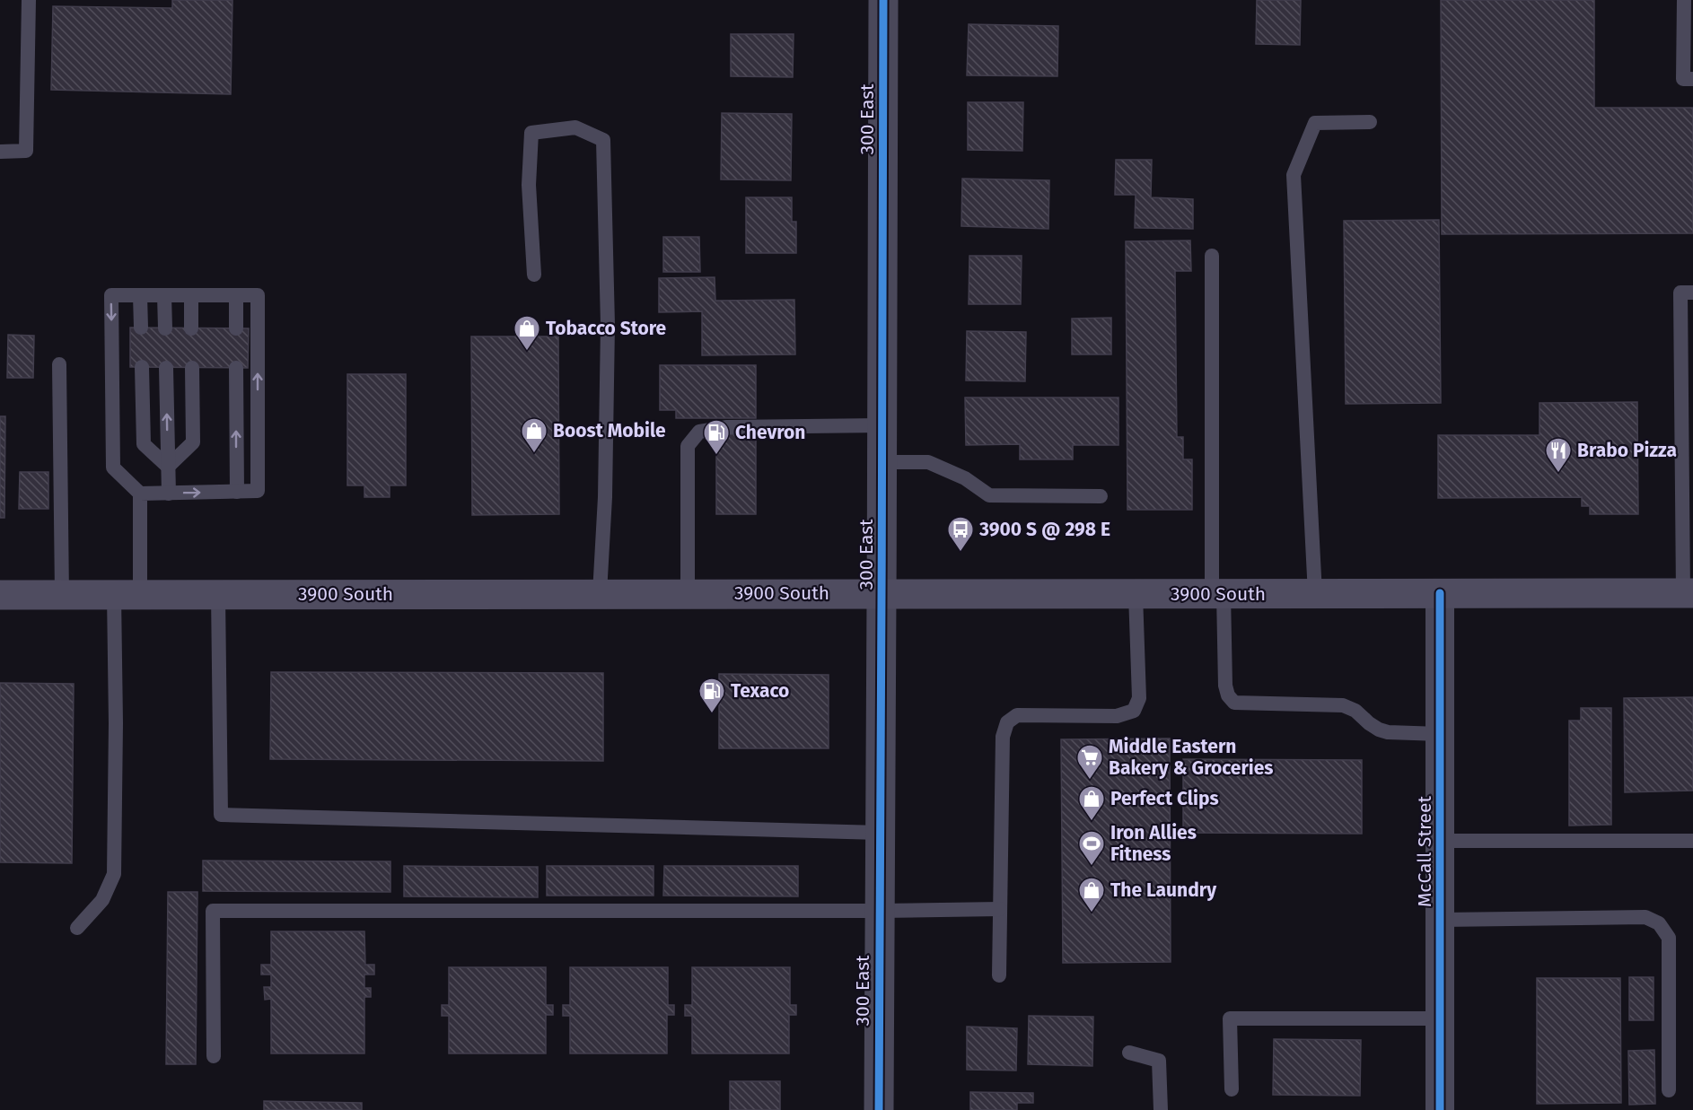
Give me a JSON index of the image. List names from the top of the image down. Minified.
{"streets":{"main road":["3900 South"],"street":["300 East","McCall Street"]},"crossings":[["300 East","3900 South"],["3900 South","McCall Street"]],"places":{"shop":["Tobacco Store","Boost Mobile","Perfect Clips","The Laundry"],"fuel station":["Chevron","Texaco"],"restaurant":["Brabo Pizza"],"bus stop":["3900 S @ 298 E"],"supermarket":["Middle Eastern Bakery & Groceries"],"sports":["Iron Allies Fitness"]}}
